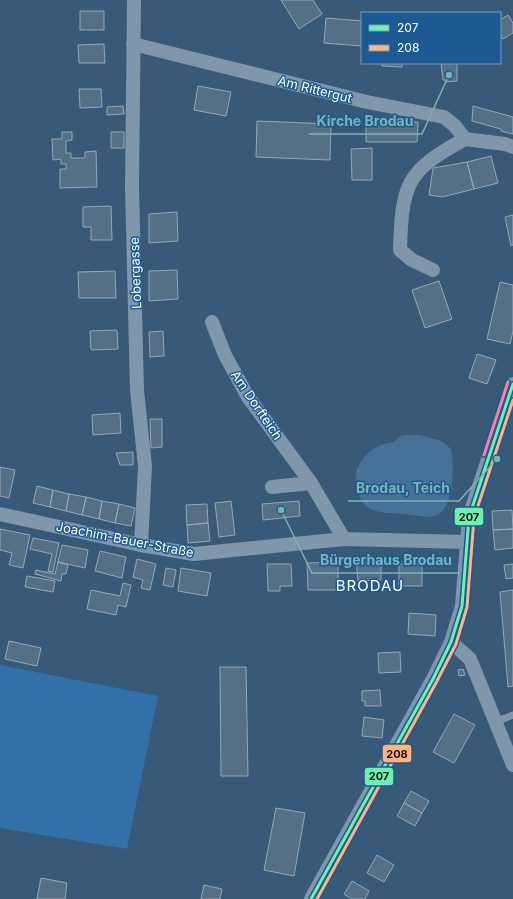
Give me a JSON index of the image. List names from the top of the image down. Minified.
{"streets":{"street":["Am Rittergut","Lobergasse","Am Dorfteich","Joachim-Bauer-Straße"]},"crossings":[["Am Rittergut","Lobergasse"],["Lobergasse","Joachim-Bauer-Straße"],["Am Dorfteich","Joachim-Bauer-Straße"]],"districts":["BRODAU"],"places":["Kirche Brodau","Brodau, Teich","Bürgerhaus Brodau"],"lines":["transit line 207","transit line 208"],"legend":["207","208"]}
